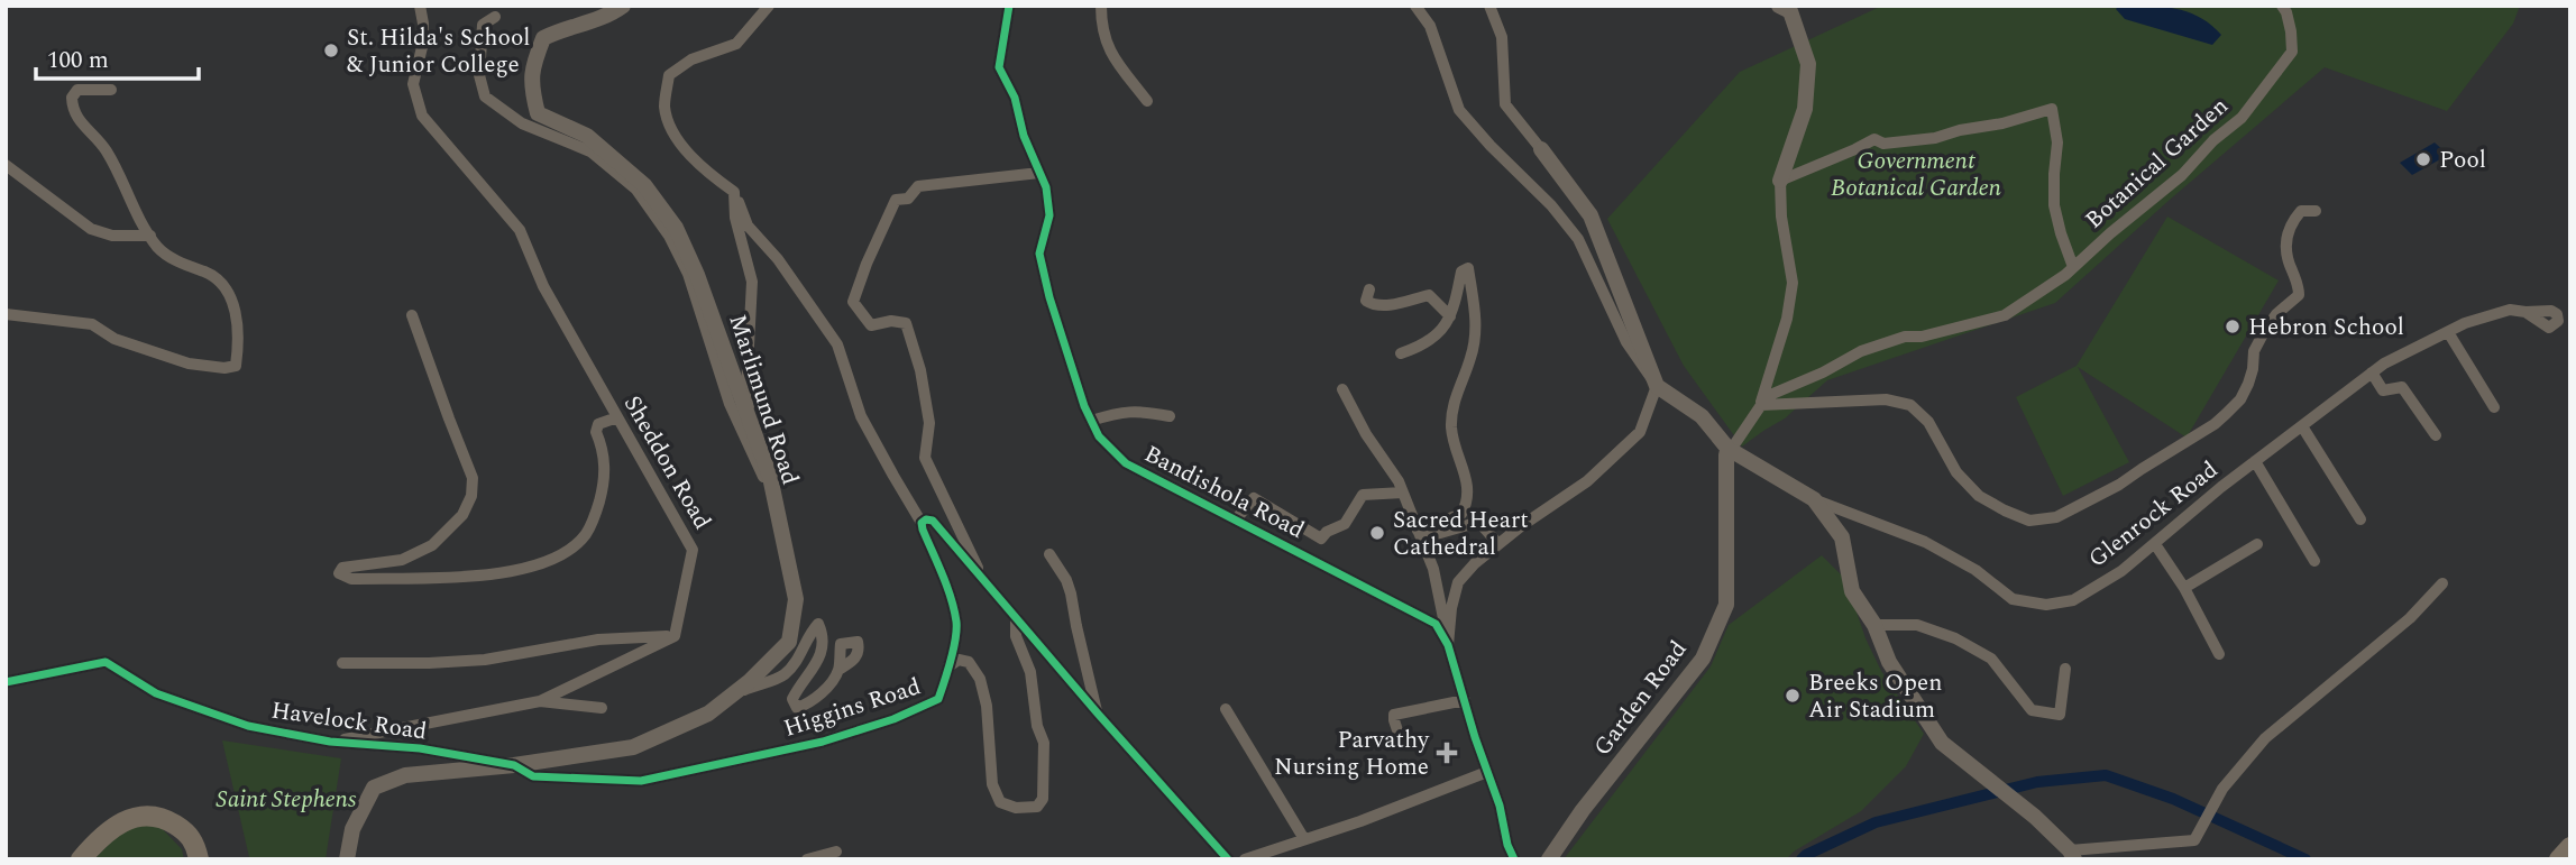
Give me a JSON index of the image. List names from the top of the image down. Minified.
{"streets":{"street":["Botanical Garden","Marlimund Road","Sheddon Road","Bandishola Road","Glenrock Road","Garden Road","Higgins Road","Havelock Road"]},"crossings":[["Botanical Garden","Garden Road"],["Marlimund Road","Higgins Road"],["Marlimund Road","Havelock Road"],["Higgins Road","Havelock Road"]],"parks":["Government Botanical Garden","Saint Stephens"],"places":{"other":["St. Hilda's School & Junior College","Pool","Hebron School","Sacred Heart Cathedral","Breeks Open Air Stadium"],"health":["Parvathy Nursing Home"]},"scale_bar":"100 m"}
